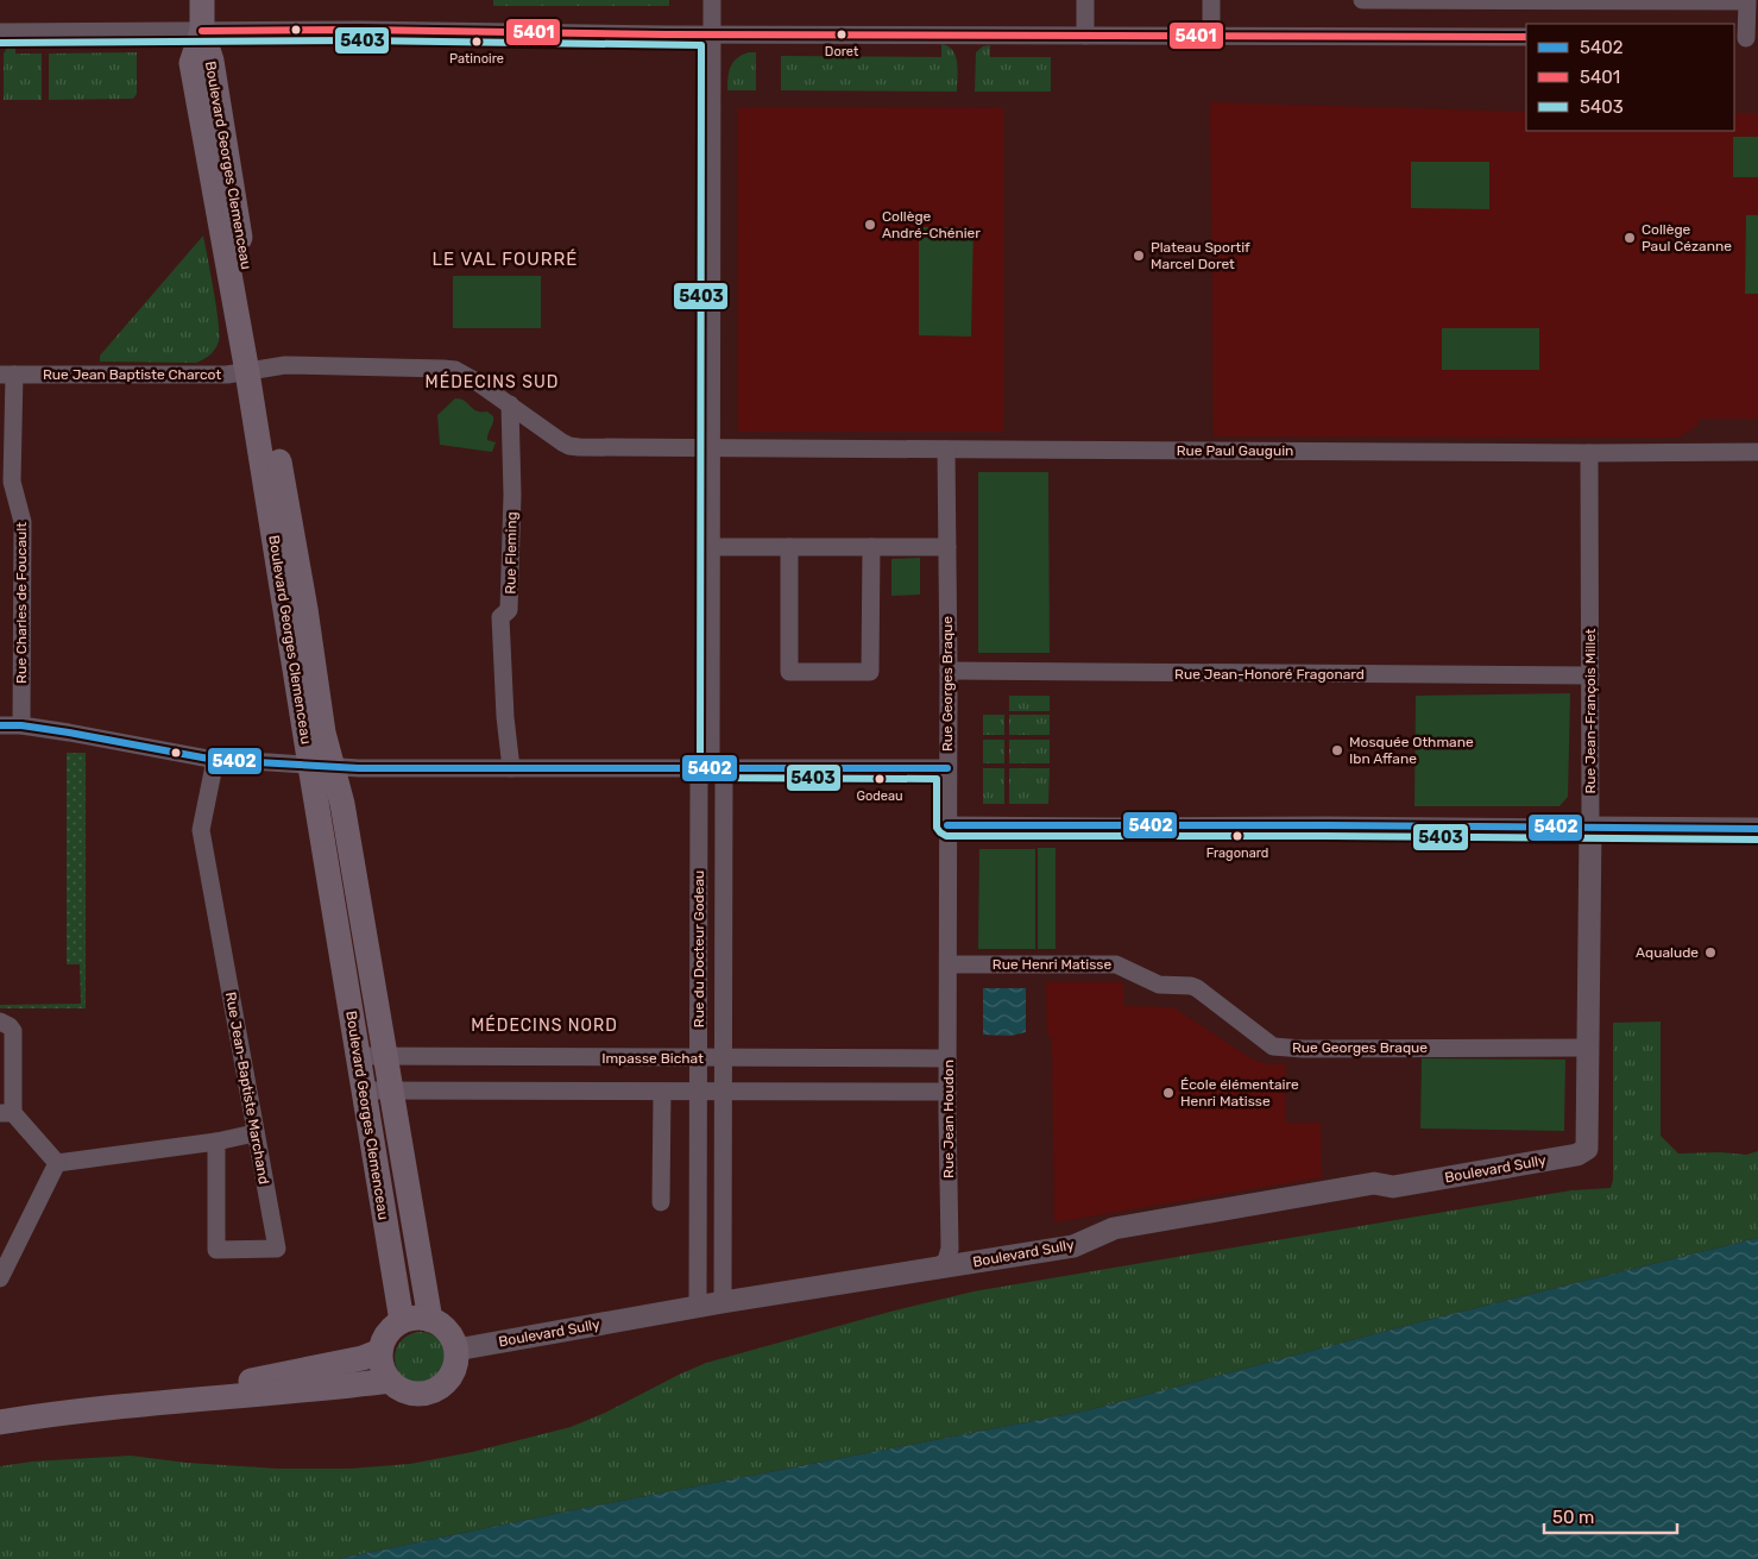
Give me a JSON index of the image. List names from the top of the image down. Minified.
{"streets":{"main road":["Boulevard Georges Clemenceau"],"street":["Rue Jean Baptiste Charcot","Rue Paul Gauguin","Rue Fleming","Rue Charles de Foucault","Rue Jean-Honoré Fragonard","Rue Georges Braque","Rue Jean-François Millet","Rue du Docteur Godeau","Rue Henri Matisse","Impasse Bichat","Rue Jean-Baptiste Marchand","Rue Jean Houdon","Boulevard Sully"]},"crossings":[["Boulevard Georges Clemenceau","Rue Jean Baptiste Charcot"],["Boulevard Georges Clemenceau","Impasse Bichat"],["Boulevard Georges Clemenceau","Boulevard Sully"],["Rue Jean Baptiste Charcot","Rue Paul Gauguin"],["Rue Jean Baptiste Charcot","Rue Fleming"],["Rue Jean Baptiste Charcot","Rue Charles de Foucault"],["Rue Paul Gauguin","Rue Fleming"],["Rue Paul Gauguin","Rue Georges Braque"],["Rue Paul Gauguin","Rue Jean-François Millet"],["Rue Jean-Honoré Fragonard","Rue Georges Braque"],["Rue Jean-Honoré Fragonard","Rue Jean-François Millet"],["Rue Georges Braque","Rue Jean-François Millet"],["Rue Georges Braque","Rue Henri Matisse"],["Rue Georges Braque","Rue Jean Houdon"],["Rue Jean-François Millet","Boulevard Sully"],["Rue du Docteur Godeau","Impasse Bichat"],["Rue du Docteur Godeau","Boulevard Sully"],["Rue Henri Matisse","Rue Jean Houdon"],["Impasse Bichat","Rue Jean Houdon"],["Rue Jean Houdon","Boulevard Sully"]],"districts":["LE VAL FOURRÉ","MÉDECINS SUD","MÉDECINS NORD"],"places":["Doret","Patinoire","Collège André-Chénier","Collège Paul Cézanne","Plateau Sportif Marcel Doret","Mosquée Othmane Ibn Affane","Godeau","Fragonard","Aqualude","École élémentaire Henri Matisse"],"lines":["transit line 5401","transit line 5403","transit line 5402"],"legend":["5402","5401","5403"],"scale_bar":"50 m"}
